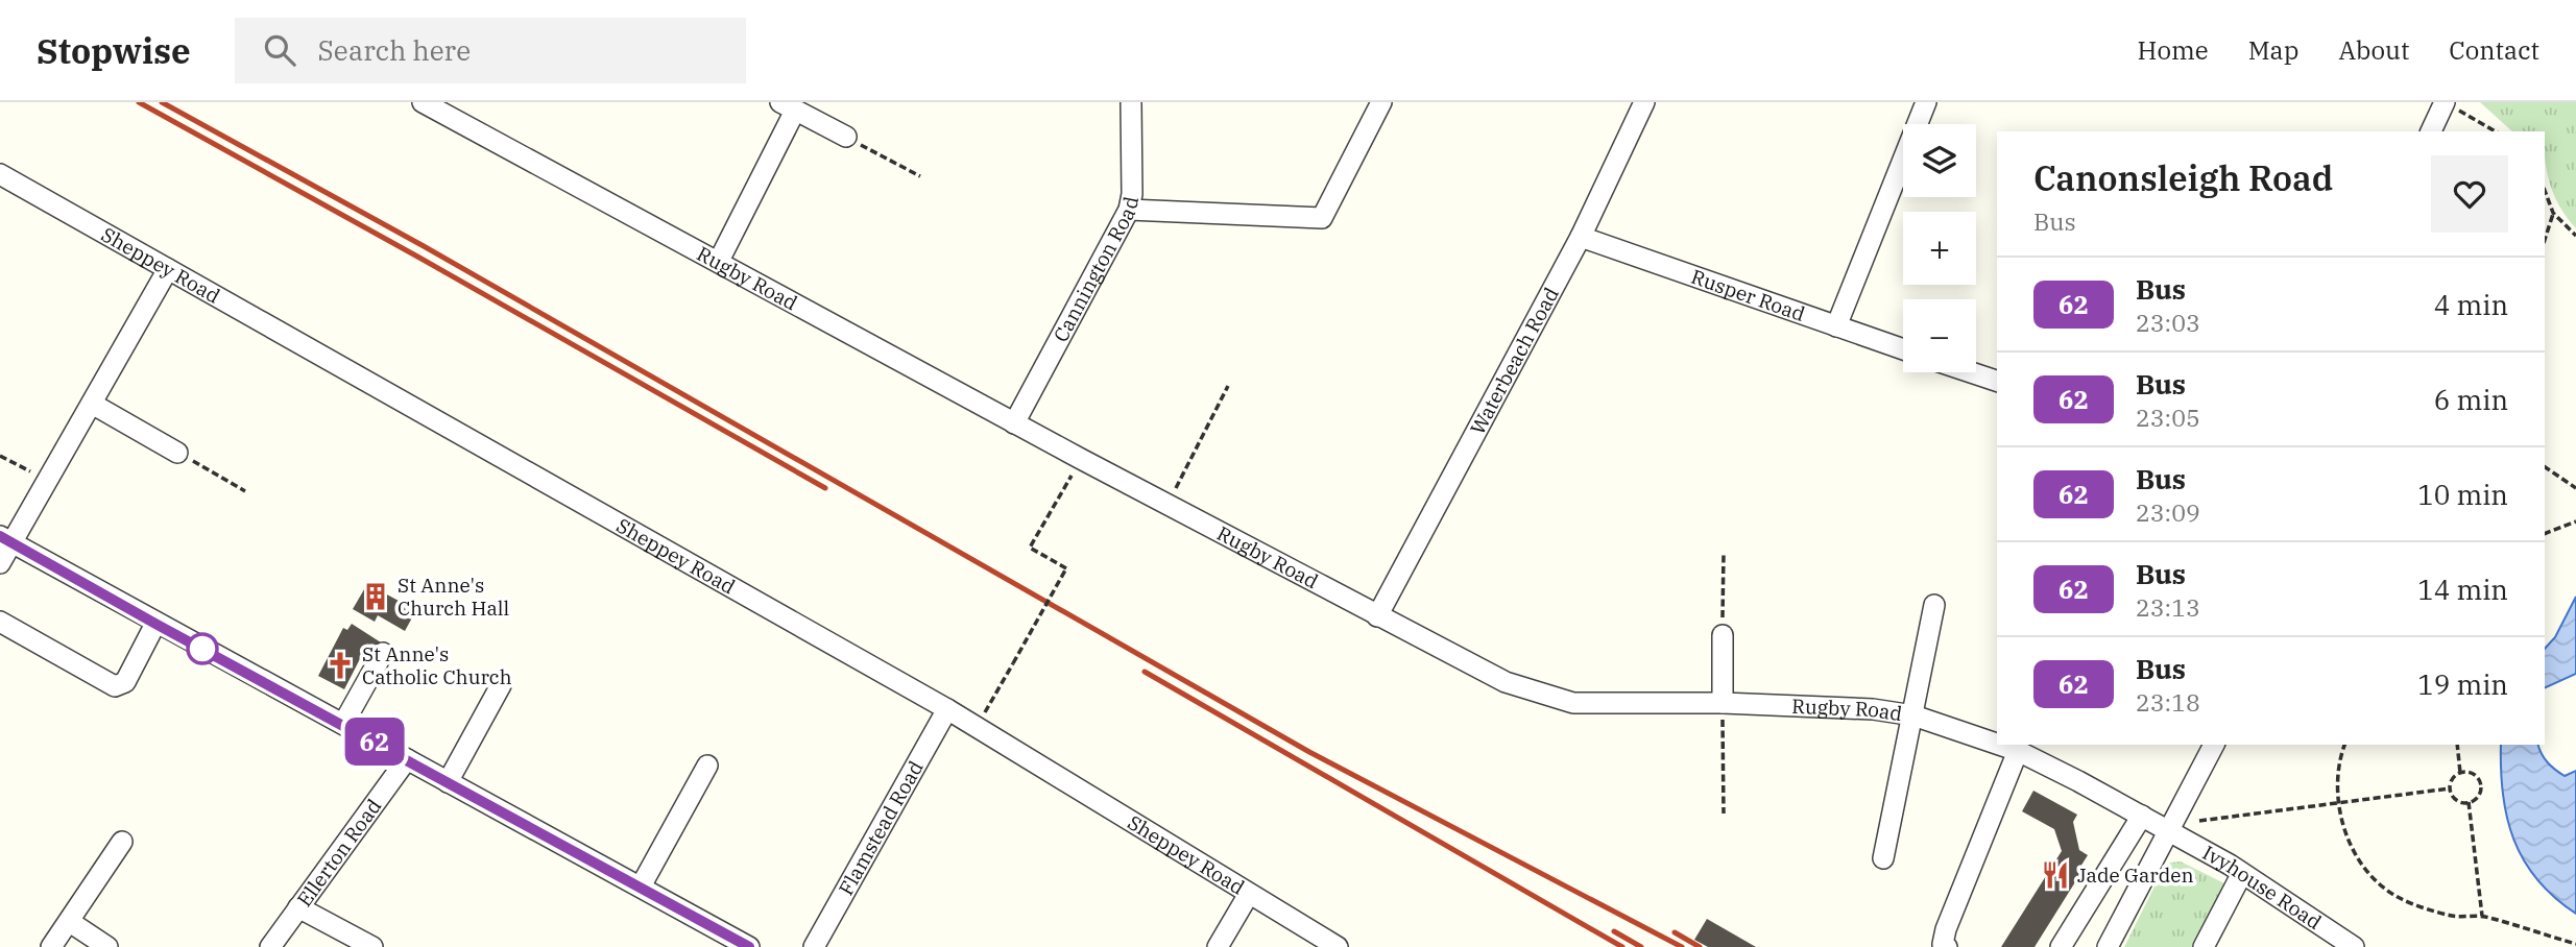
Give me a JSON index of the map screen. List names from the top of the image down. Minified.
{"streets":{"street":["Sheppey Road","Cannington Road","Rugby Road","Rusper Road","Waterbeach Road","Flamstead Road","Ellerton Road","Ivyhouse Road"]},"crossings":[["Sheppey Road","Flamstead Road"],["Cannington Road","Rugby Road"],["Rugby Road","Waterbeach Road"],["Rugby Road","Ivyhouse Road"],["Rusper Road","Waterbeach Road"]],"places":{"building":["St Anne's Church Hall"],"church":["St Anne's Catholic Church"],"restaurant":["Jade Garden"]},"lines":["bus line 62"],"page":{"header":"Stopwise","search":"Search here","nav":["Home","Map","About","Contact"],"on_map":"62","map_buttons":["+","−"],"heading":["Canonsleigh Road","Bus"],"list":[{"mark":"62","name":"Bus","note":"23:03","value":"4 min"},{"mark":"62","name":"Bus","note":"23:05","value":"6 min"},{"mark":"62","name":"Bus","note":"23:09","value":"10 min"},{"mark":"62","name":"Bus","note":"23:13","value":"14 min"},{"mark":"62","name":"Bus","note":"23:18","value":"19 min"}]}}
